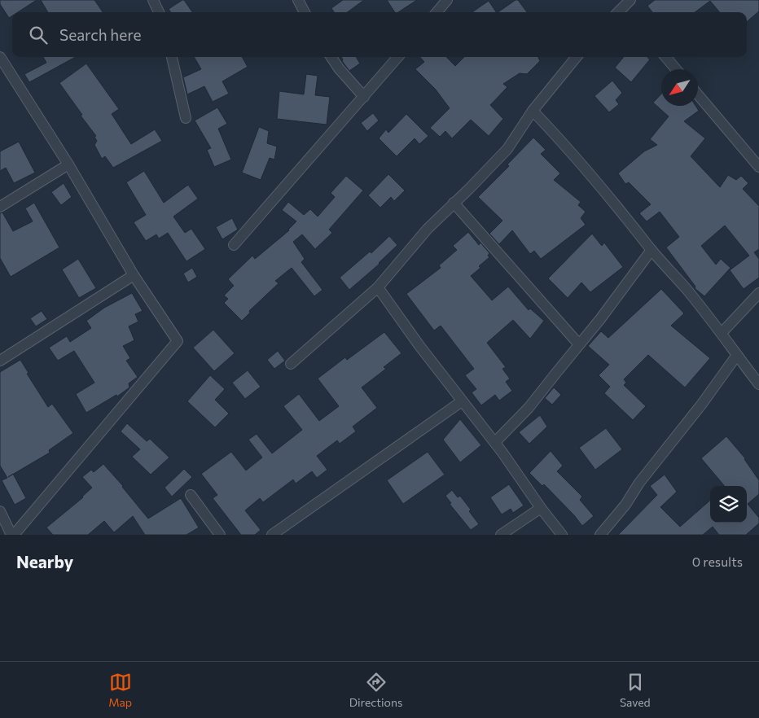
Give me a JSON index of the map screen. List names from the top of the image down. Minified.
{"north":"bottom left","page":{"search":"Search here","heading":["Nearby","0 results"],"nav":["Map","Directions","Saved"]}}
